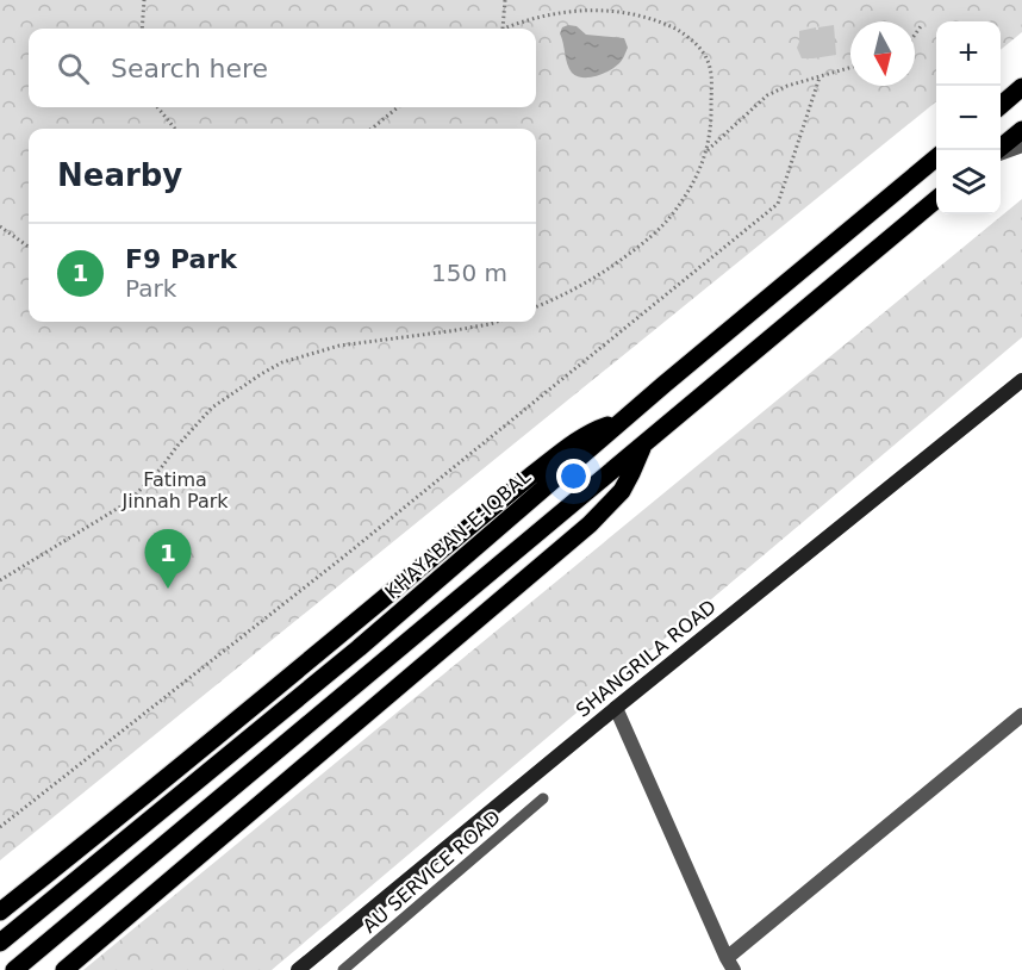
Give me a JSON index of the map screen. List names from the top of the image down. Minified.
{"streets":{"main road":["KHAYABAN-E-IQBAL"],"street":["SHANGRILA ROAD"],"lane":["AU SERVICE ROAD"]},"parks":["Fatima Jinnah Park"],"north":"bottom","page":{"map_buttons":["+","−"],"search":"Search here","heading":"Nearby","list":[{"mark":"1","name":"F9 Park","note":"Park","value":"150 m"}],"pins":"1"}}
